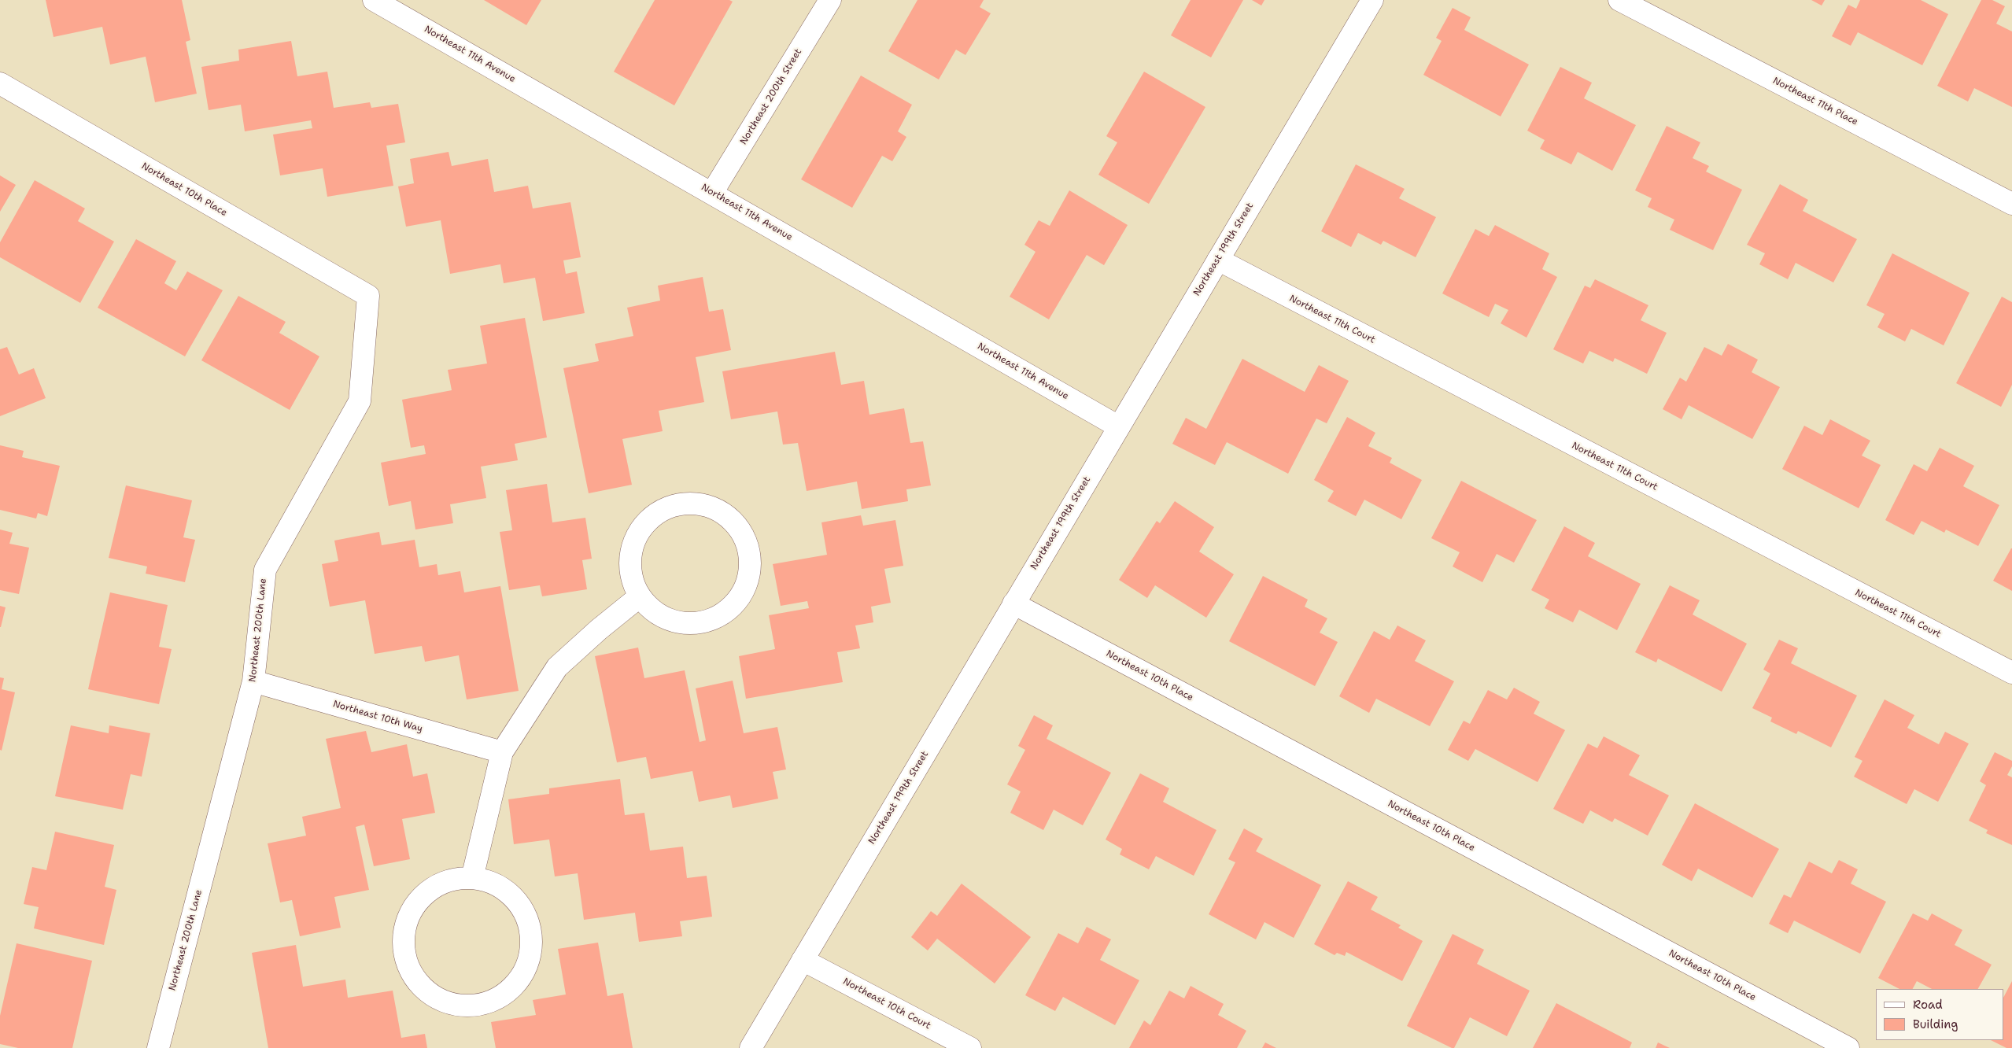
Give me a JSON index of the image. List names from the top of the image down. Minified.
{"streets":{"street":["Northeast 11th Avenue","Northeast 200th Street","Northeast 11th Place","Northeast 10th Place","Northeast 199th Street","Northeast 11th Court","Northeast 200th Lane","Northeast 10th Way","Northeast 10th Court"]},"crossings":[["Northeast 11th Avenue","Northeast 200th Street"],["Northeast 11th Avenue","Northeast 199th Street"],["Northeast 10th Place","Northeast 199th Street"],["Northeast 10th Place","Northeast 200th Lane"],["Northeast 199th Street","Northeast 11th Court"],["Northeast 199th Street","Northeast 10th Court"],["Northeast 200th Lane","Northeast 10th Way"]],"legend":["Road","Building"]}
